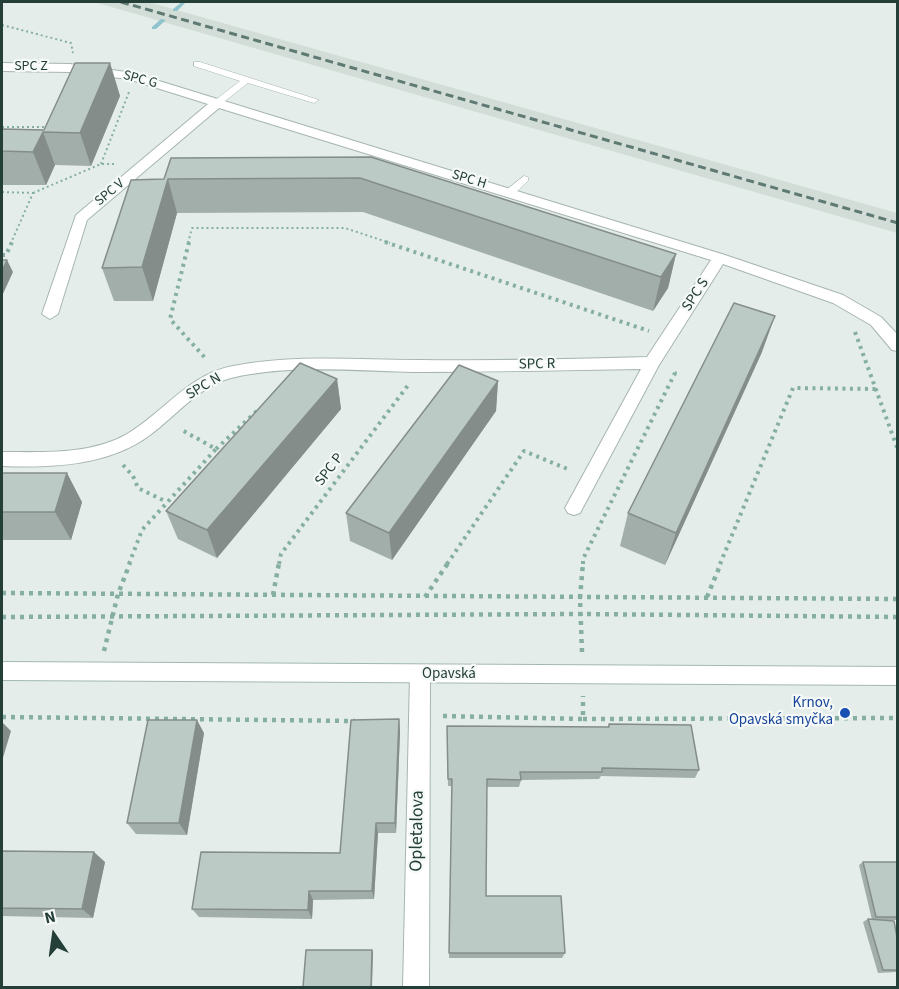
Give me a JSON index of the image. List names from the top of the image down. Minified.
{"streets":{"street":["SPC Z","SPC G","SPC H","SPC V","SPC S","SPC R","SPC N","Opavská","Opletalova"],"path":["SPC P"]},"crossings":[["SPC Z","SPC G"],["SPC G","SPC H"],["SPC G","SPC V"],["SPC H","SPC V"],["SPC H","SPC S"],["SPC S","SPC R"],["SPC R","SPC N"],["SPC R","SPC P"],["SPC N","SPC P"],["Opavská","Opletalova"]],"places":["Krnov, Opavská smyčka"],"north":"top"}
